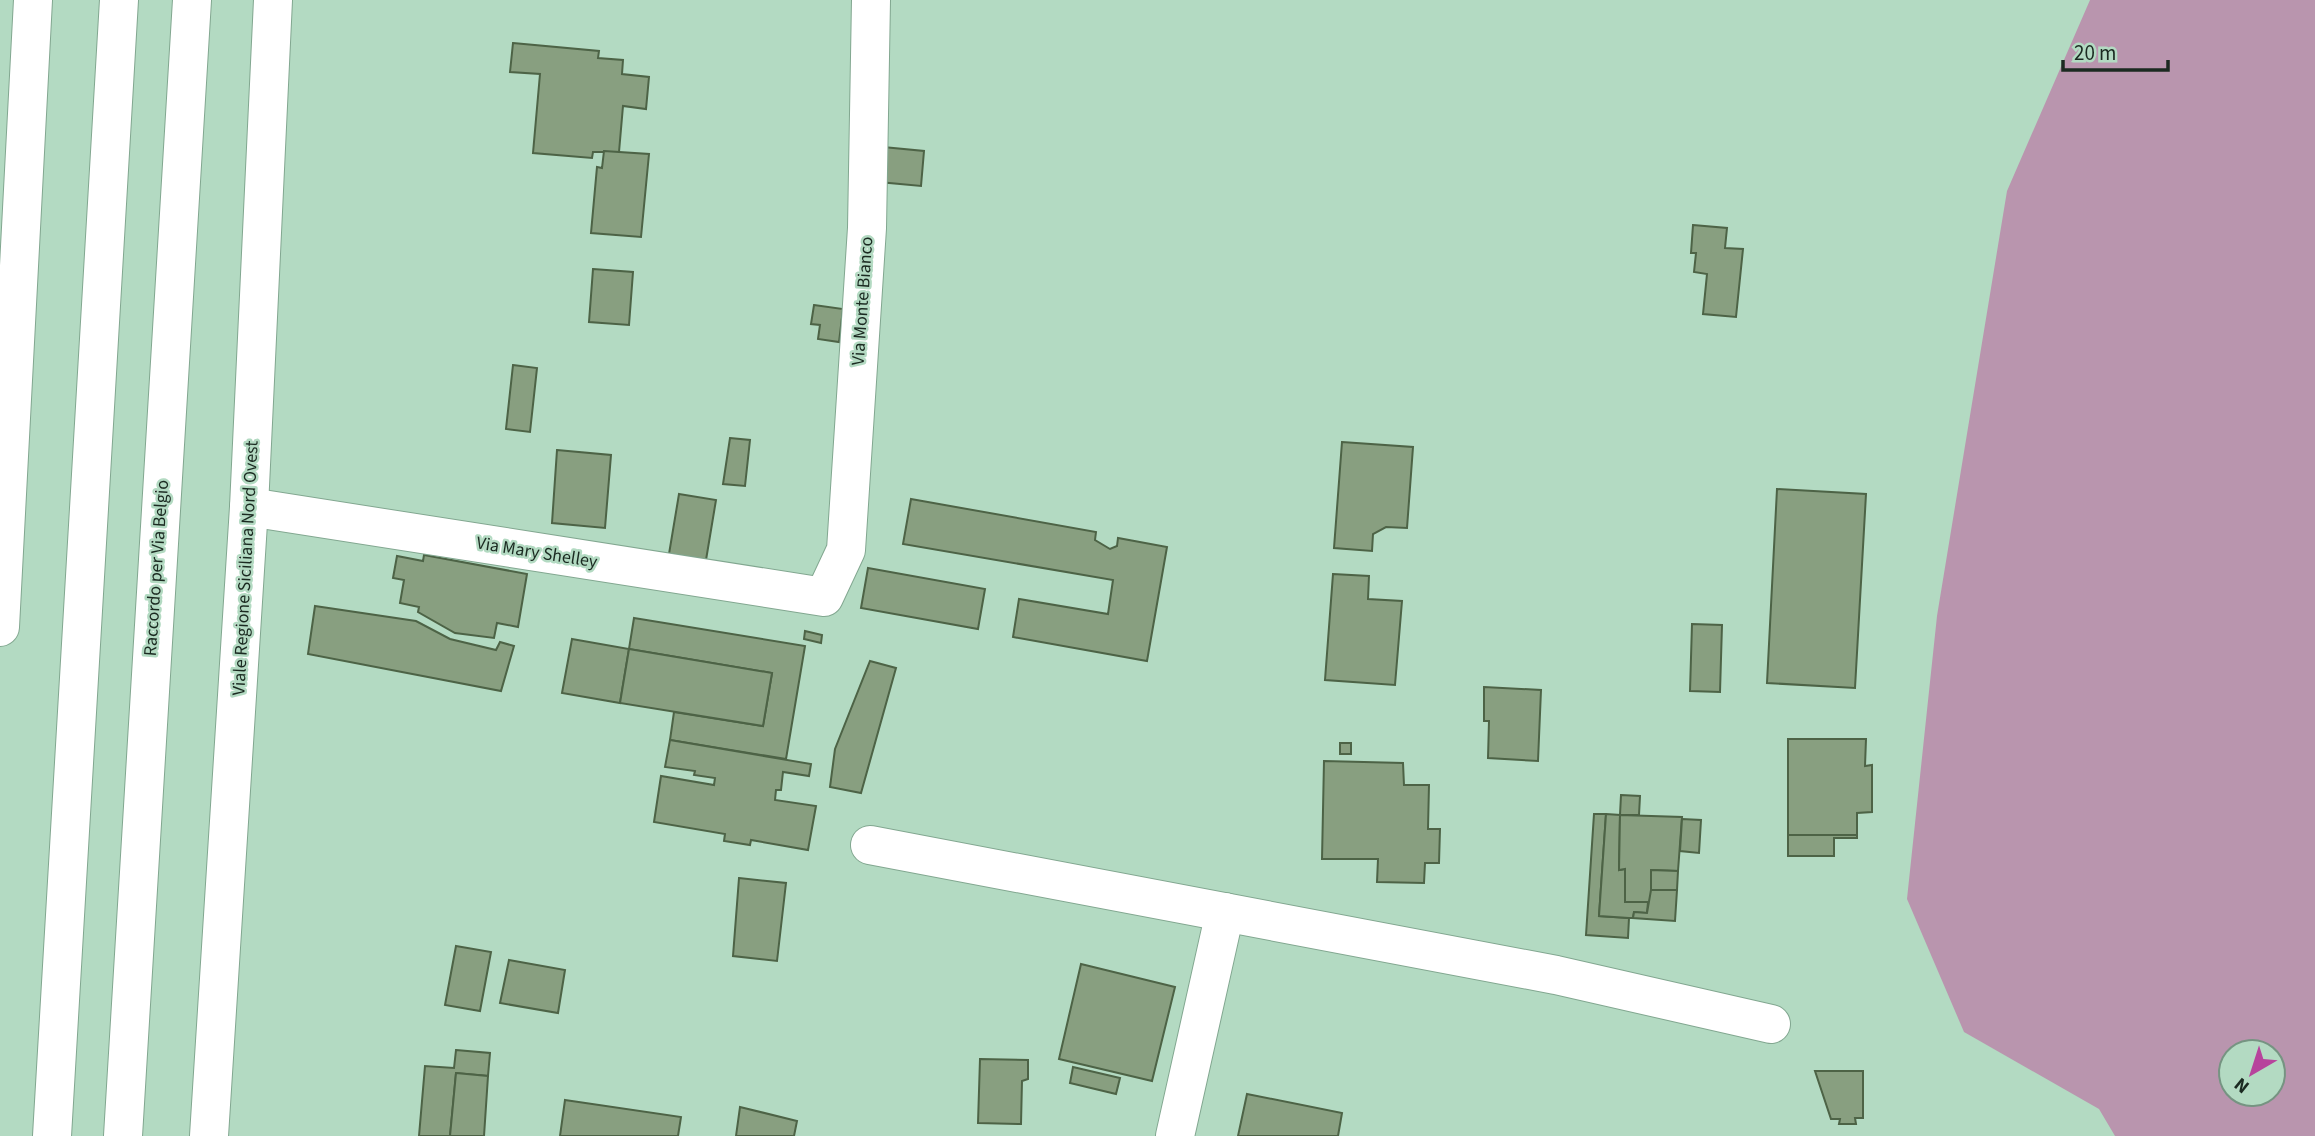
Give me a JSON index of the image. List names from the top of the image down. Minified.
{"streets":{"main road":["Via Monte Bianco","Via Mary Shelley","Raccordo per Via Belgio","Viale Regione Siciliana Nord Ovest"]},"crossings":[["Via Monte Bianco","Via Mary Shelley"],["Via Mary Shelley","Viale Regione Siciliana Nord Ovest"]],"scale_bar":"20 m","north":"bottom left"}
